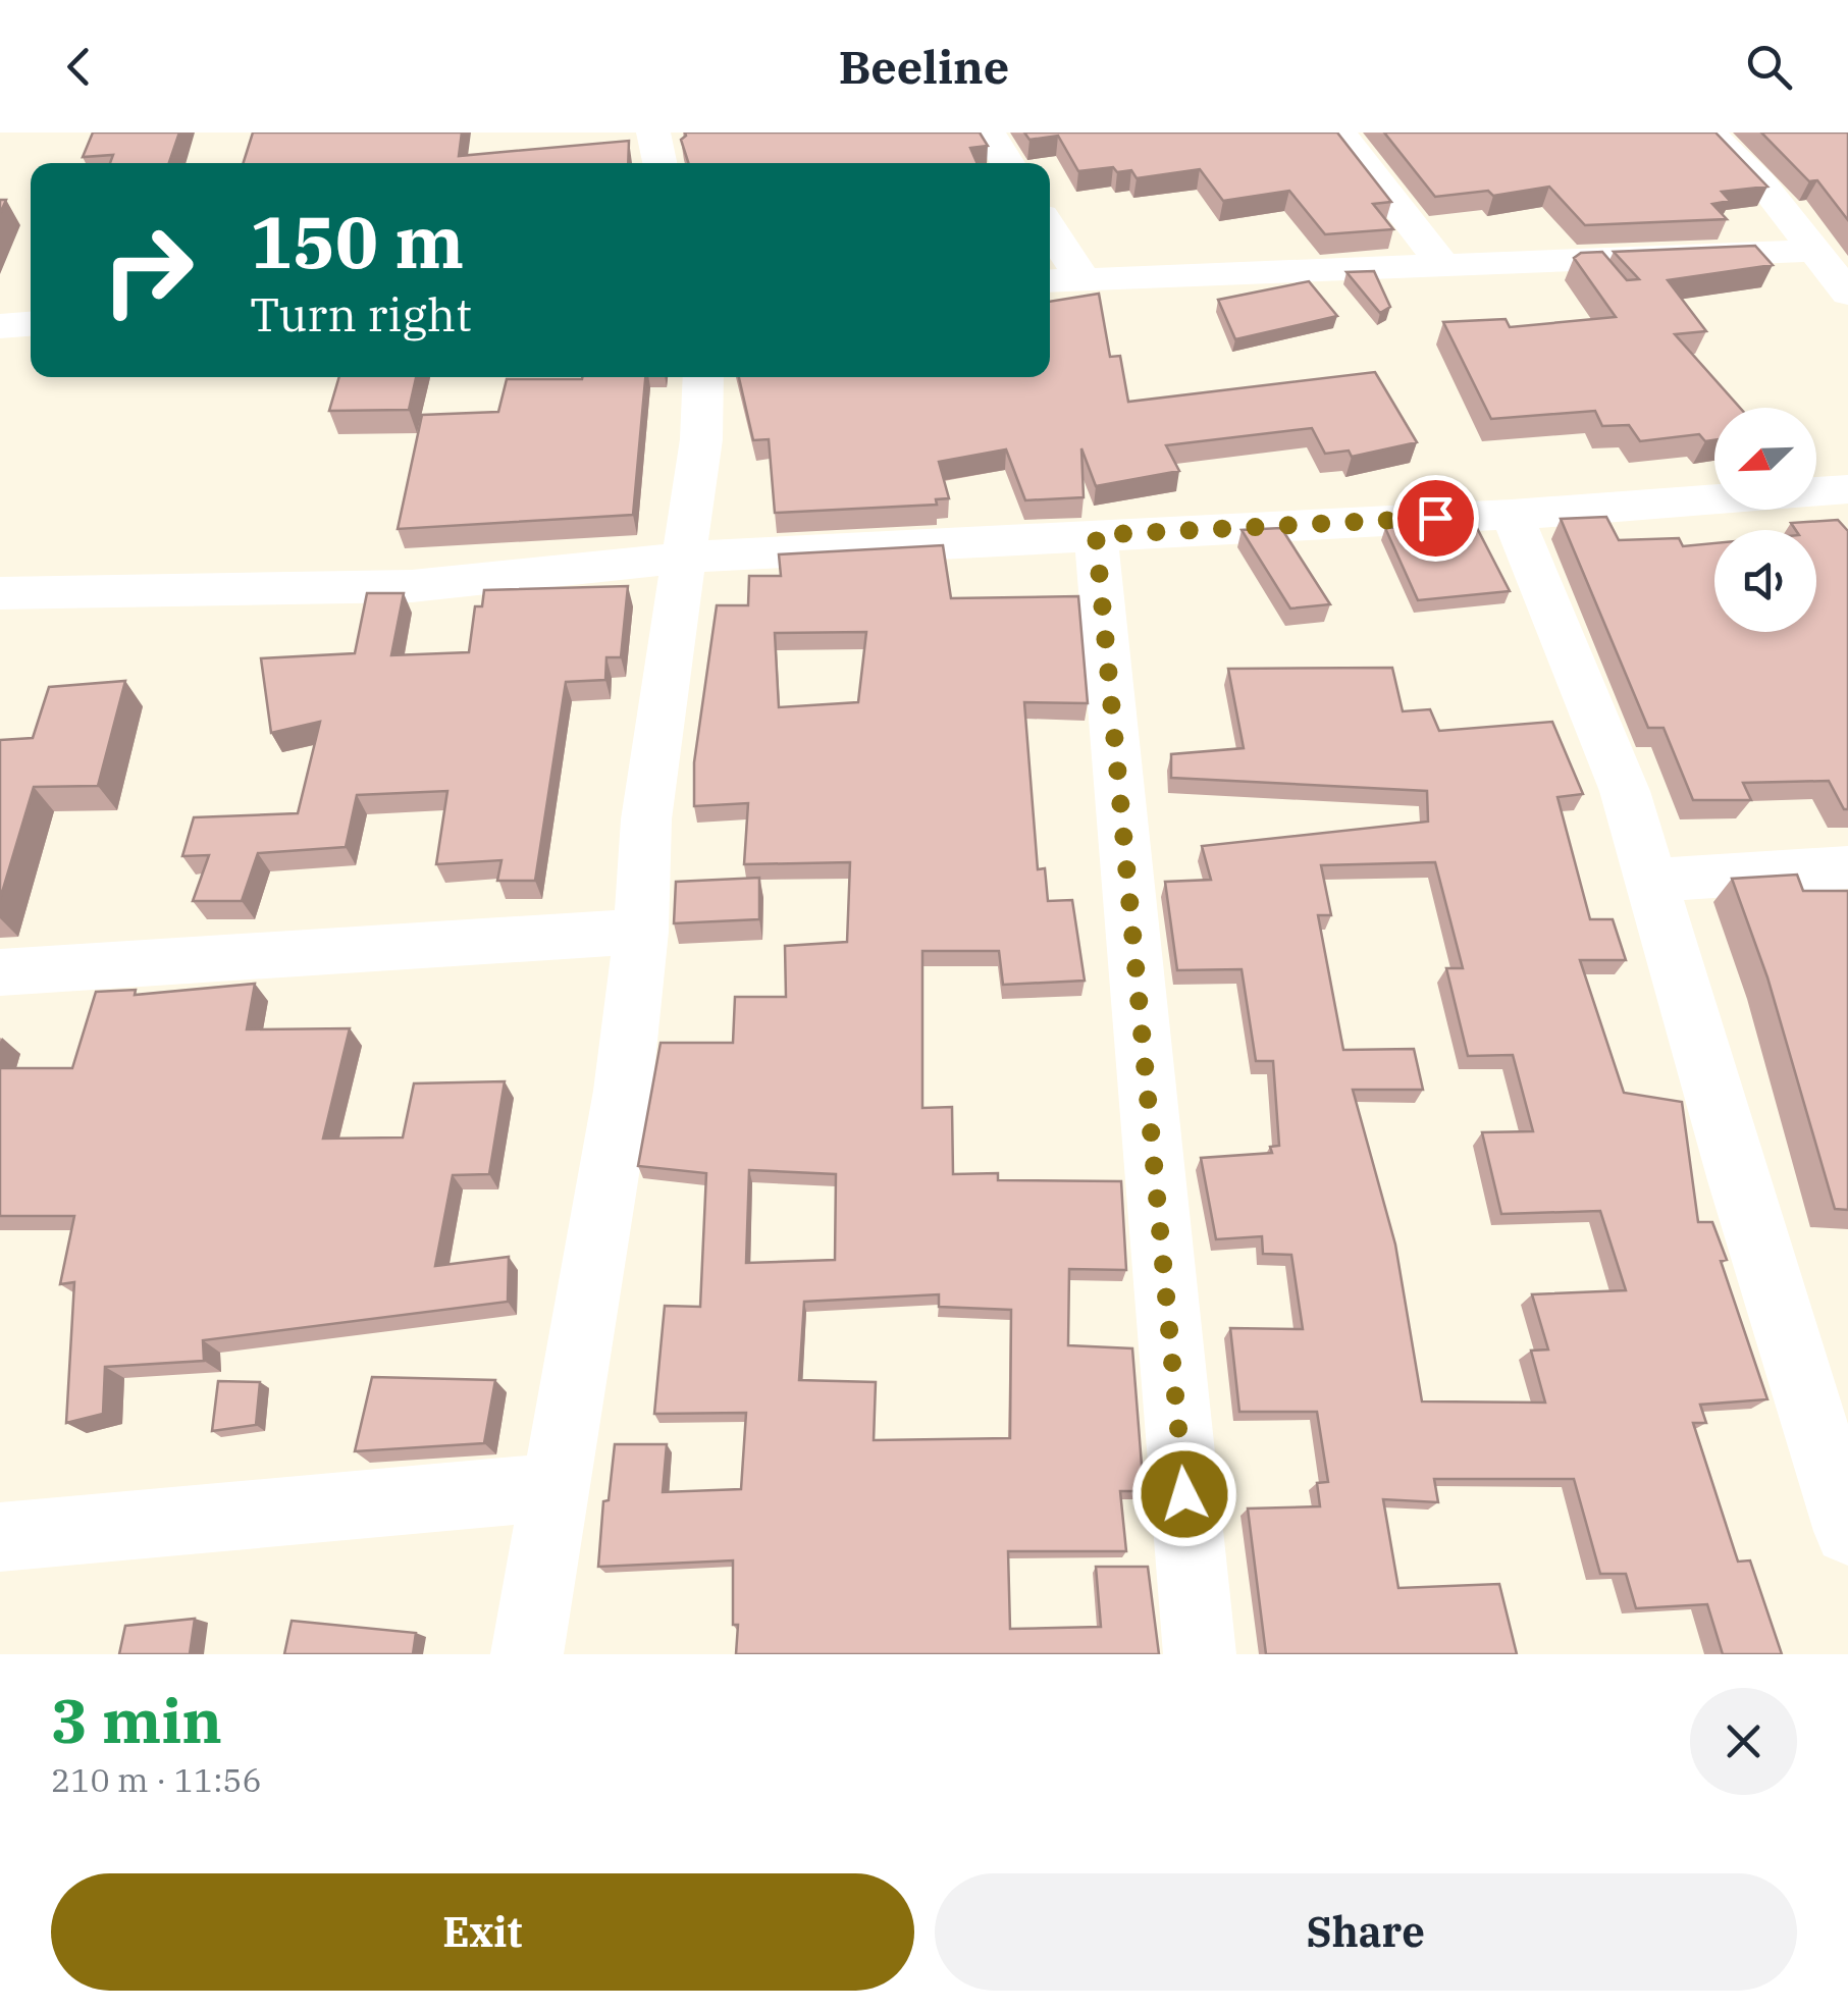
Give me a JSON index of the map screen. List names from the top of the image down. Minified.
{"north":"bottom left","page":{"header":"Beeline","turn":["150 m","Turn right"],"heading":["3 min","210 m · 11:56"],"buttons":["Exit","Share"]}}
